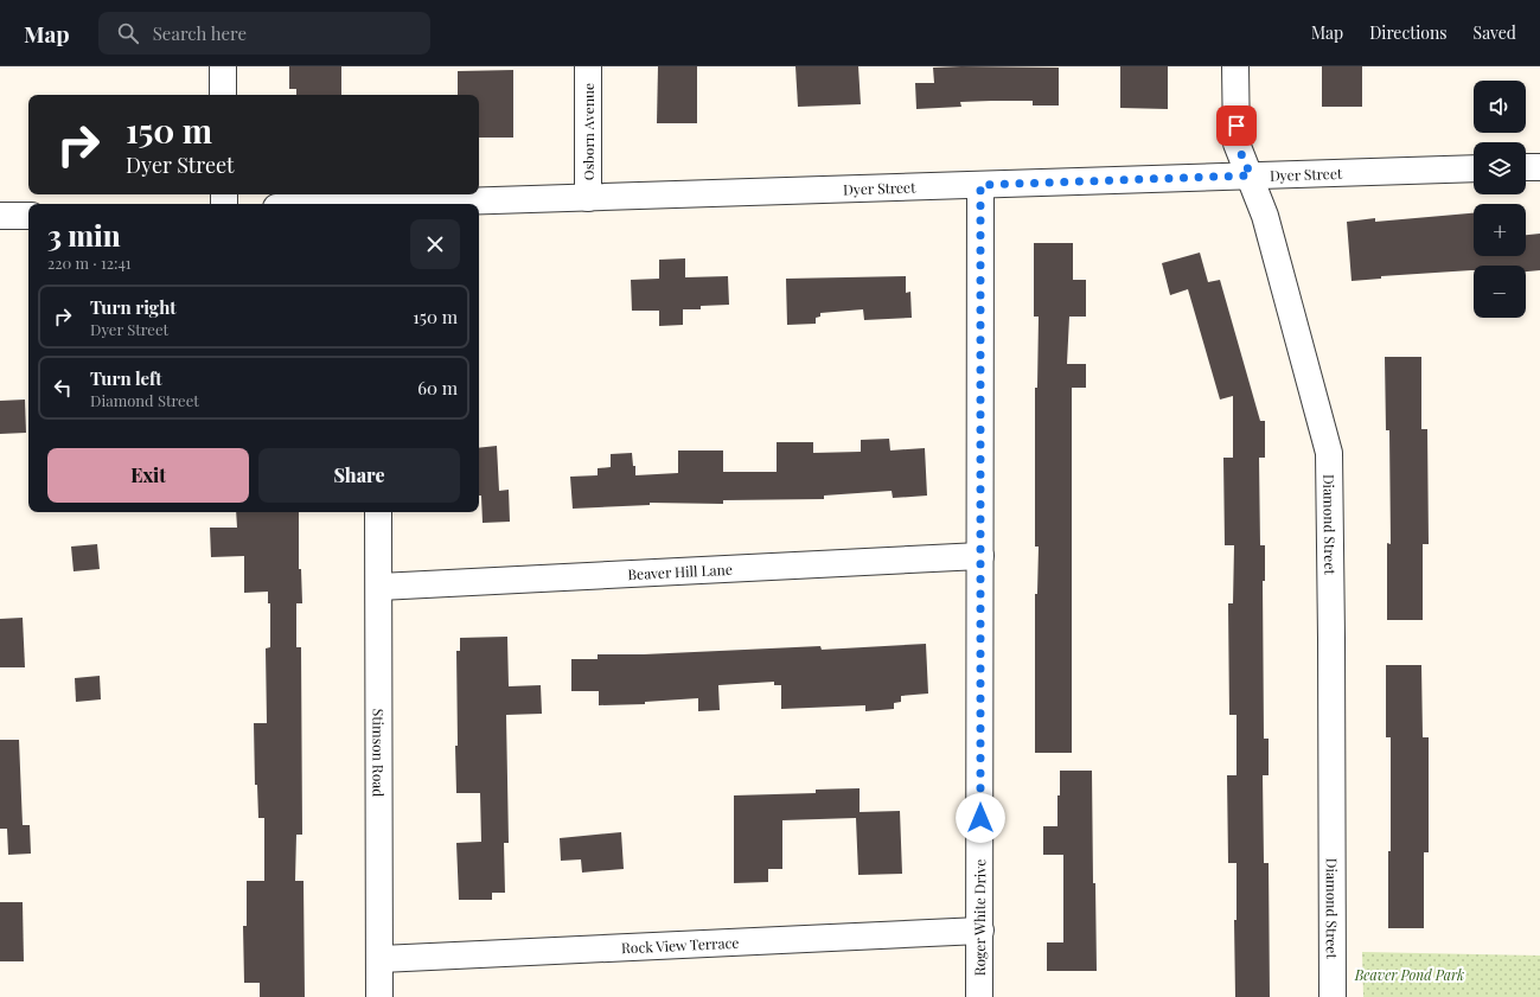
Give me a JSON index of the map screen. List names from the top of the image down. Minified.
{"streets":{"street":["Osborn Avenue","Dyer Street","Diamond Street","Beaver Hill Lane","Stimson Road","Roger White Drive","Rock View Terrace"]},"crossings":[["Osborn Avenue","Dyer Street"],["Dyer Street","Diamond Street"],["Dyer Street","Roger White Drive"],["Beaver Hill Lane","Stimson Road"],["Beaver Hill Lane","Roger White Drive"],["Stimson Road","Rock View Terrace"],["Roger White Drive","Rock View Terrace"]],"parks":["Beaver Pond Park"],"page":{"header":"Map","search":"Search here","nav":["Map","Directions","Saved"],"map_buttons":["+","−"],"turn":["150 m","Dyer Street"],"heading":["3 min","220 m · 12:41"],"list":[{"name":"Turn right","note":"Dyer Street","value":"150 m"},{"name":"Turn left","note":"Diamond Street","value":"60 m"}],"buttons":["Exit","Share"]}}
